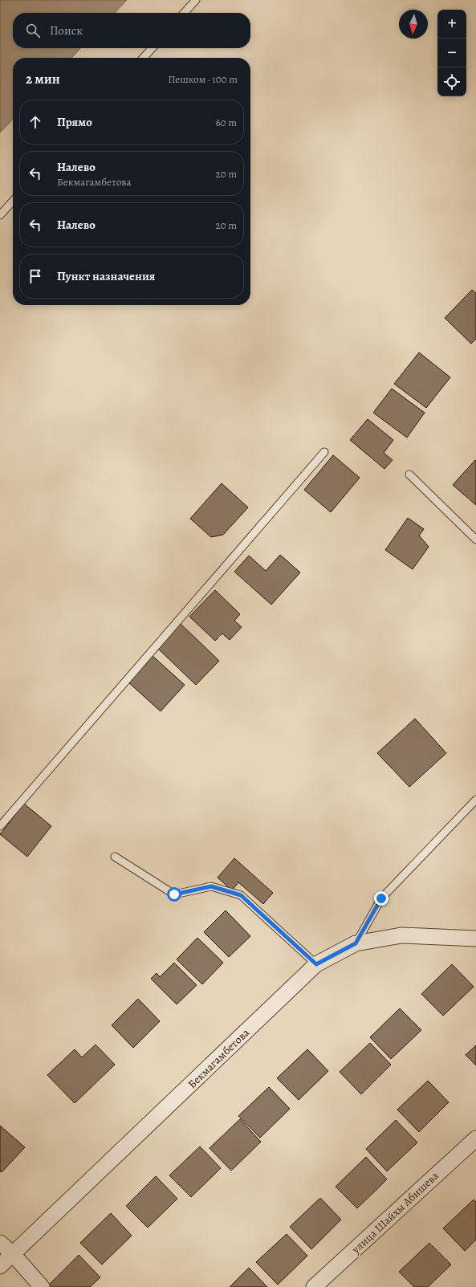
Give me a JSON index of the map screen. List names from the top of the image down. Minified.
{"streets":{"street":["Бекмагамбетова","улица Шайхы Абишева"]},"north":"bottom","page":{"map_buttons":["+","−"],"search":"Поиск","heading":["2 мин","Пешком · 100 m"],"list":[["Прямо","60 m"],["Налево","Бекмагамбетова","20 m"],["Налево","20 m"],"Пункт назначения"]}}
